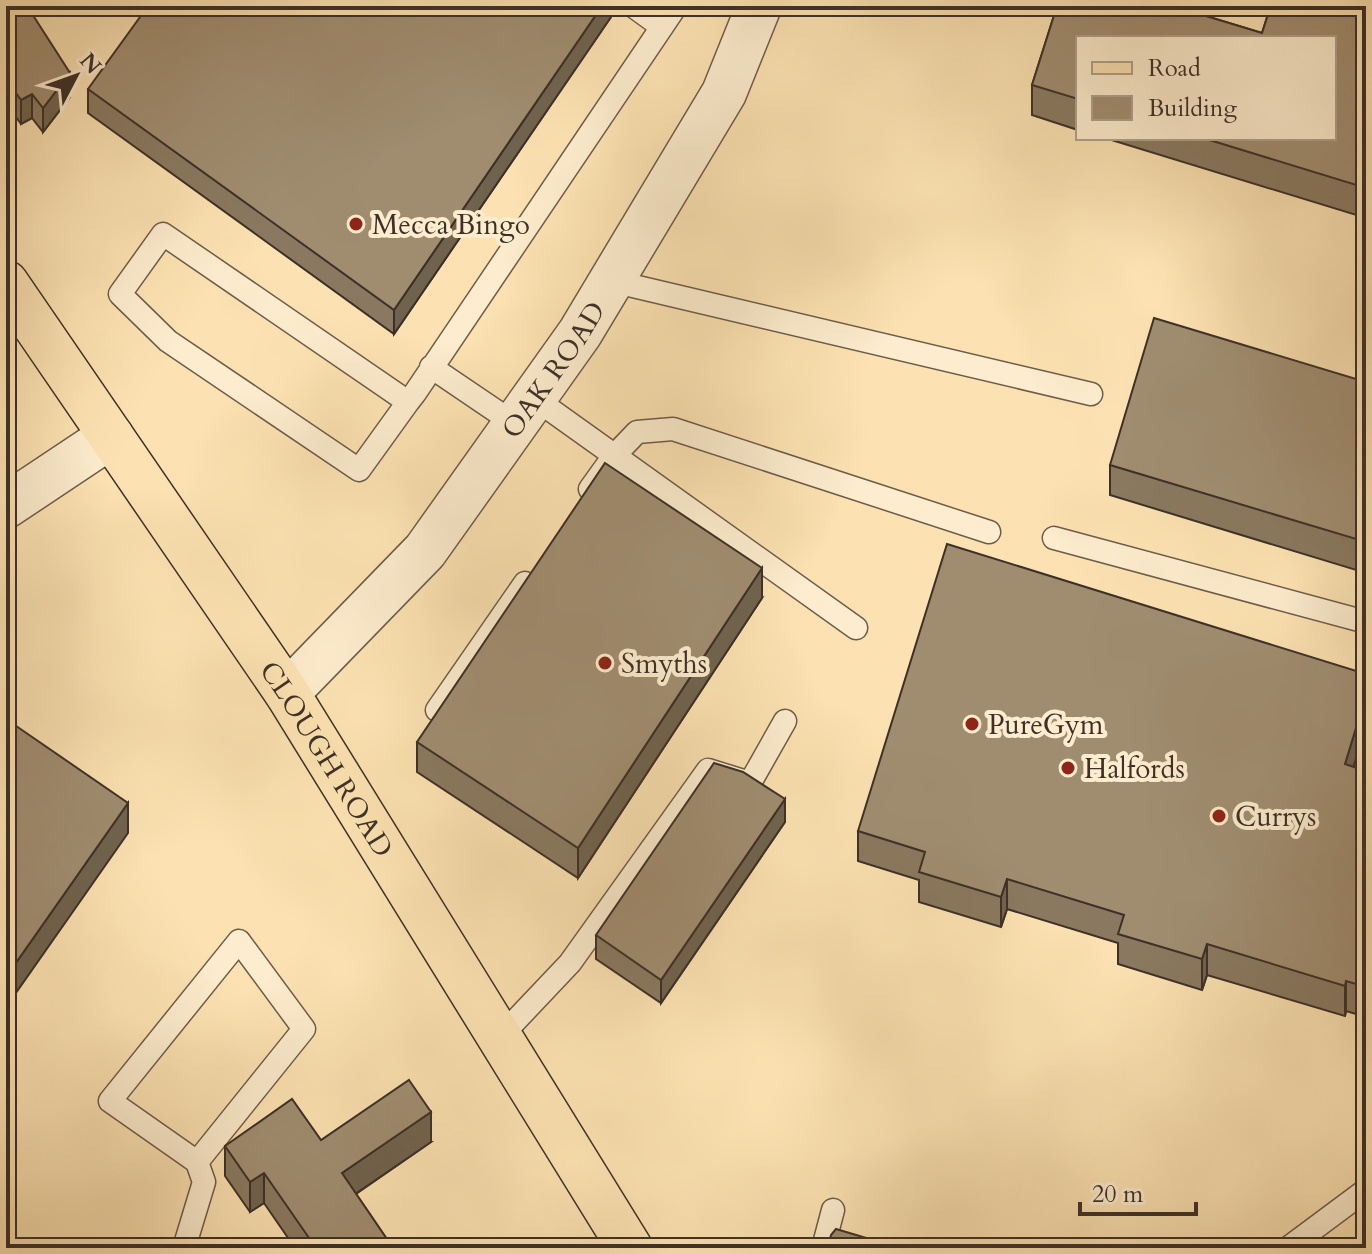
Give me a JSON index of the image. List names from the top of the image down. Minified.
{"streets":{"main road":["CLOUGH ROAD"],"street":["OAK ROAD"]},"crossings":[["OAK ROAD","CLOUGH ROAD"]],"places":["Mecca Bingo","Smyths","PureGym","Halfords","Currys"],"legend":["Road","Building"],"scale_bar":"20 m","north":"top right"}
